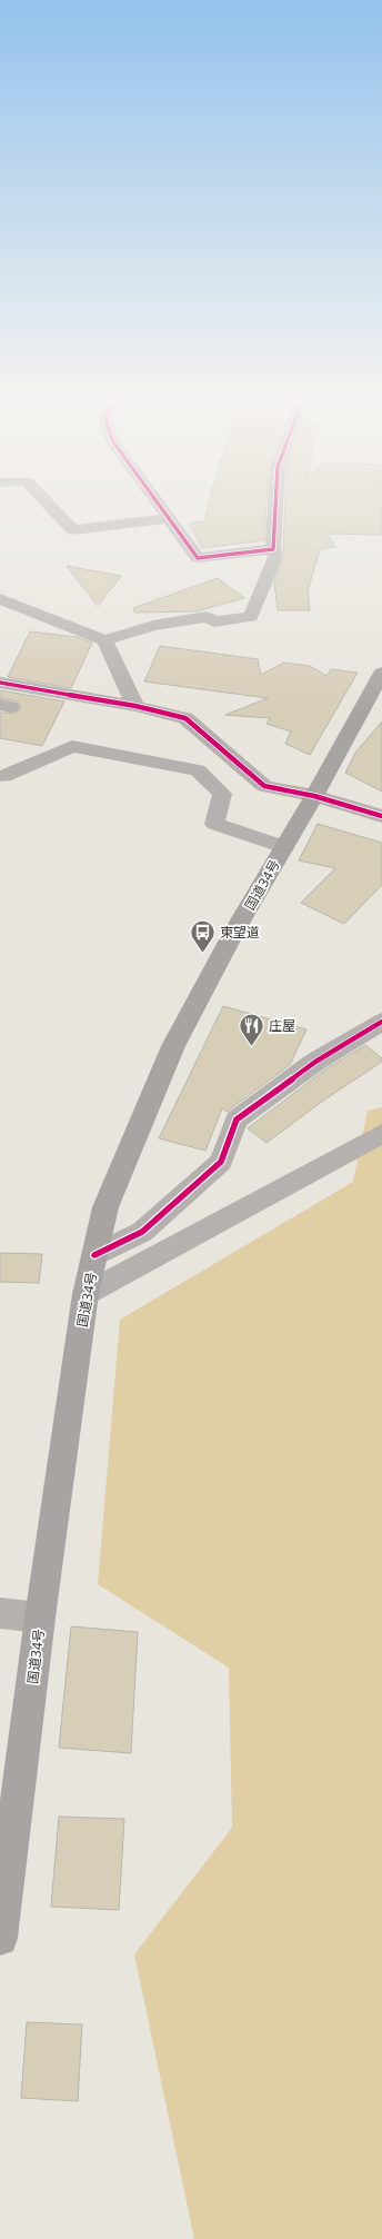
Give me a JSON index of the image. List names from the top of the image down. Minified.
{"streets":{"highway":["国道34号"]},"places":{"bus stop":["東望道"],"restaurant":["庄屋"]}}
